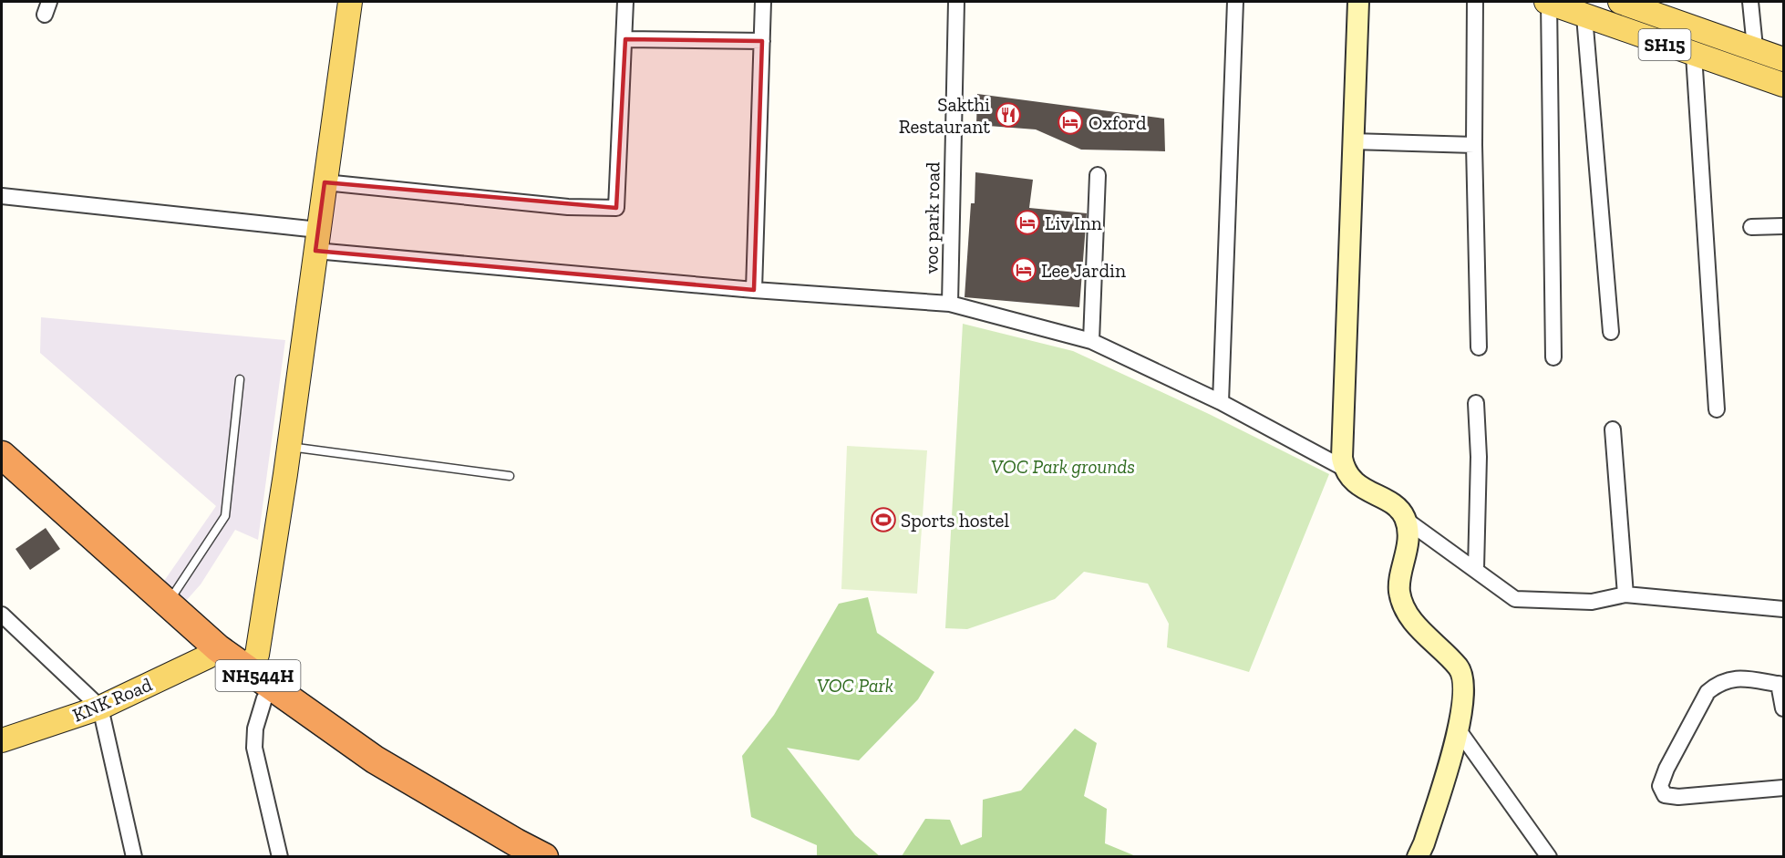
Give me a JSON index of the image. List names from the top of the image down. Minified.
{"streets":{"highway":["NH544H"],"main road":["SH15","KNK Road"],"street":["voc park road"]},"crossings":[["NH544H","KNK Road"]],"parks":["VOC Park grounds","VOC Park"],"places":{"restaurant":["Sakthi Restaurant"],"hotel":["Oxford","Liv Inn","Lee Jardin"],"sports":["Sports hostel"]}}
